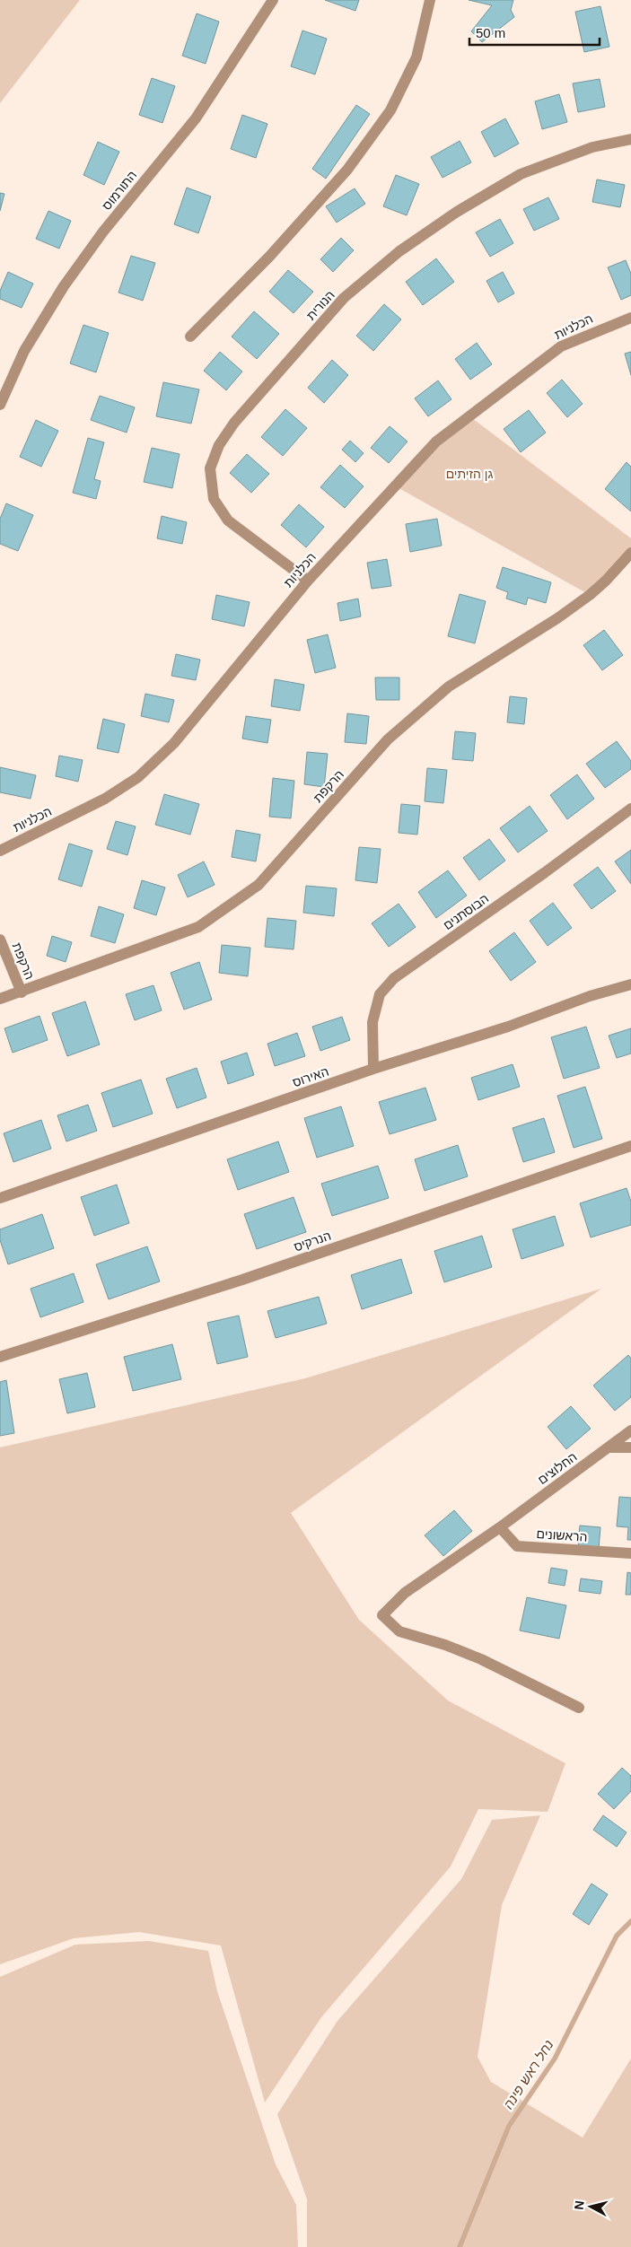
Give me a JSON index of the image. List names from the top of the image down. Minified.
{"streets":{"street":["התורמוס","הנורית","הכלניות","הרקפת","הבוסתנים","האירוס","הנרקיס","החלוצים","הראשונים"]},"crossings":[["הנורית","הכלניות"],["הבוסתנים","האירוס"],["החלוצים","הראשונים"]],"water":["נחל ראש פינה"],"parks":["גן הזיתים"],"scale_bar":"50 m","north":"left"}
